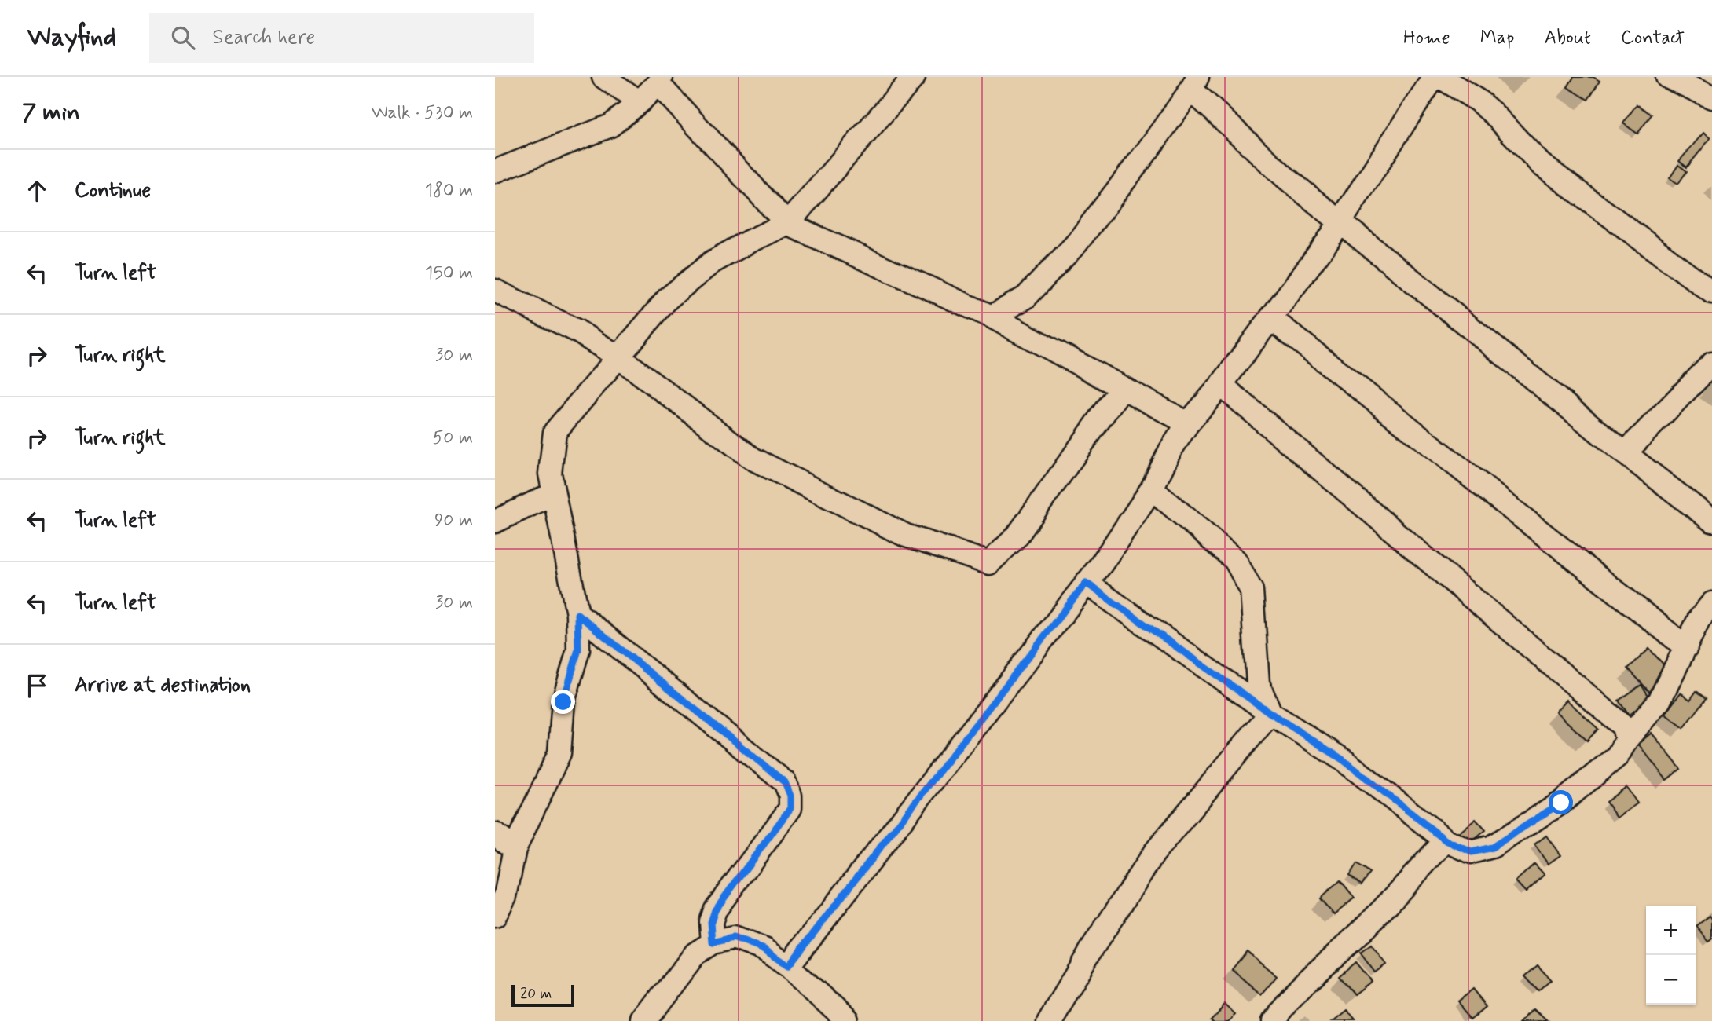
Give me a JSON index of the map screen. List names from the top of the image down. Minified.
{"scale_bar":"20 m","page":{"header":"Wayfind","search":"Search here","nav":["Home","Map","About","Contact"],"heading":["7 min","Walk · 530 m"],"list":[["Continue","180 m"],["Turn left","150 m"],["Turn right","30 m"],["Turn right","50 m"],["Turn left","90 m"],["Turn left","30 m"],"Arrive at destination"],"map_buttons":["+","−"],"scale":"20 m"}}
